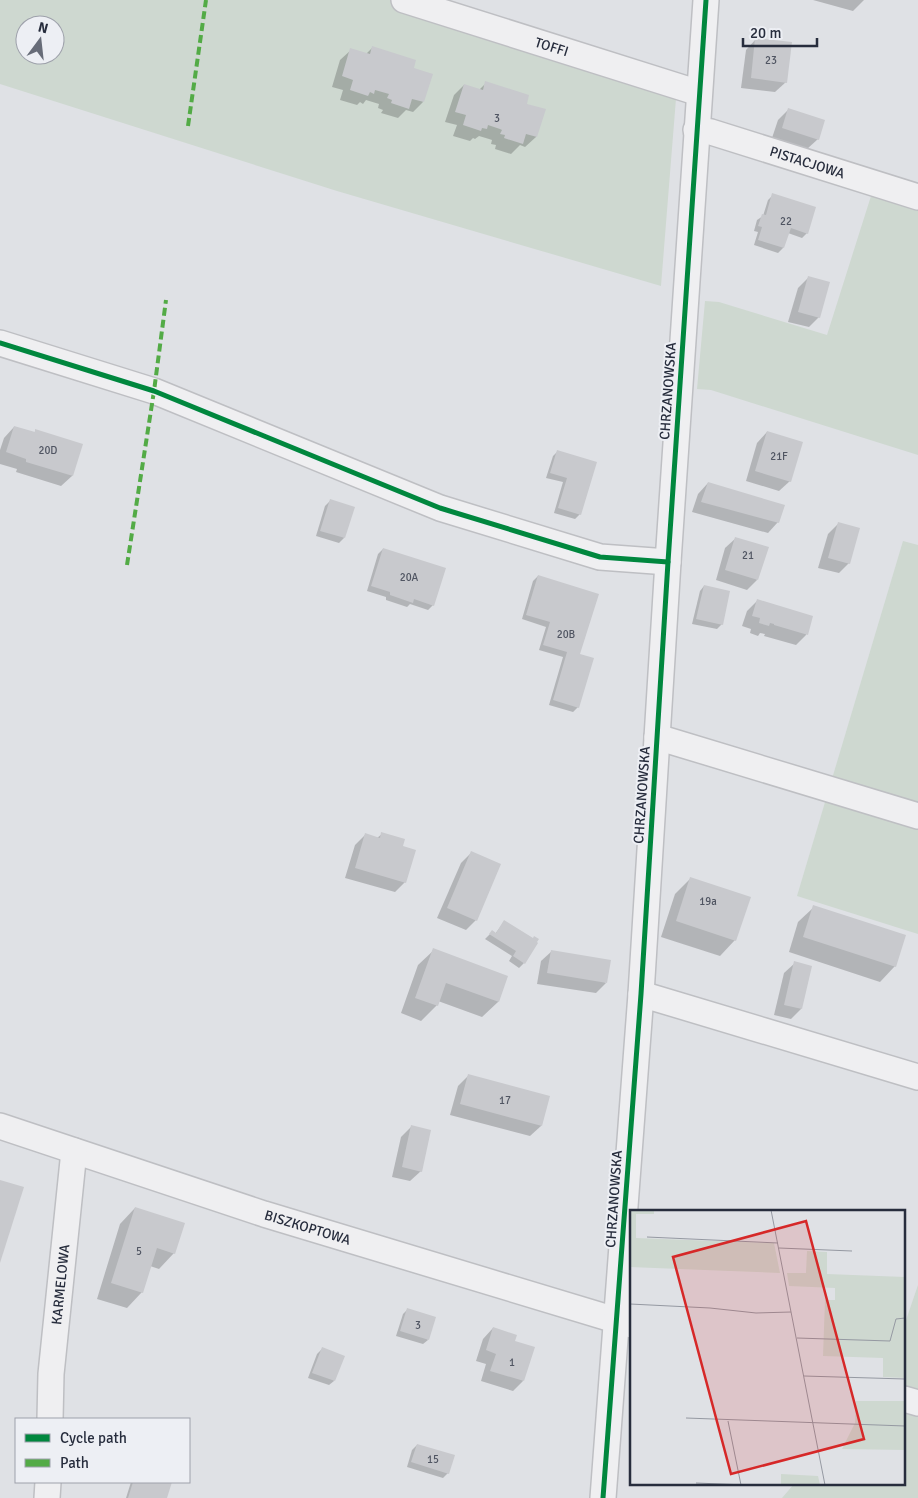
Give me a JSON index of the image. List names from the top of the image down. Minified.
{"streets":{"street":["TOFFI","PISTACJOWA","CHRZANOWSKA","BISZKOPTOWA","KARMELOWA"]},"crossings":[["TOFFI","CHRZANOWSKA"],["PISTACJOWA","CHRZANOWSKA"],["CHRZANOWSKA","BISZKOPTOWA"],["BISZKOPTOWA","KARMELOWA"]],"house_numbers":["23","3","22","20D","21F","21","20A","20B","19a","17","5","3","1","15"],"legend":["Cycle path","Path"],"scale_bar":"20 m","north":"top"}
